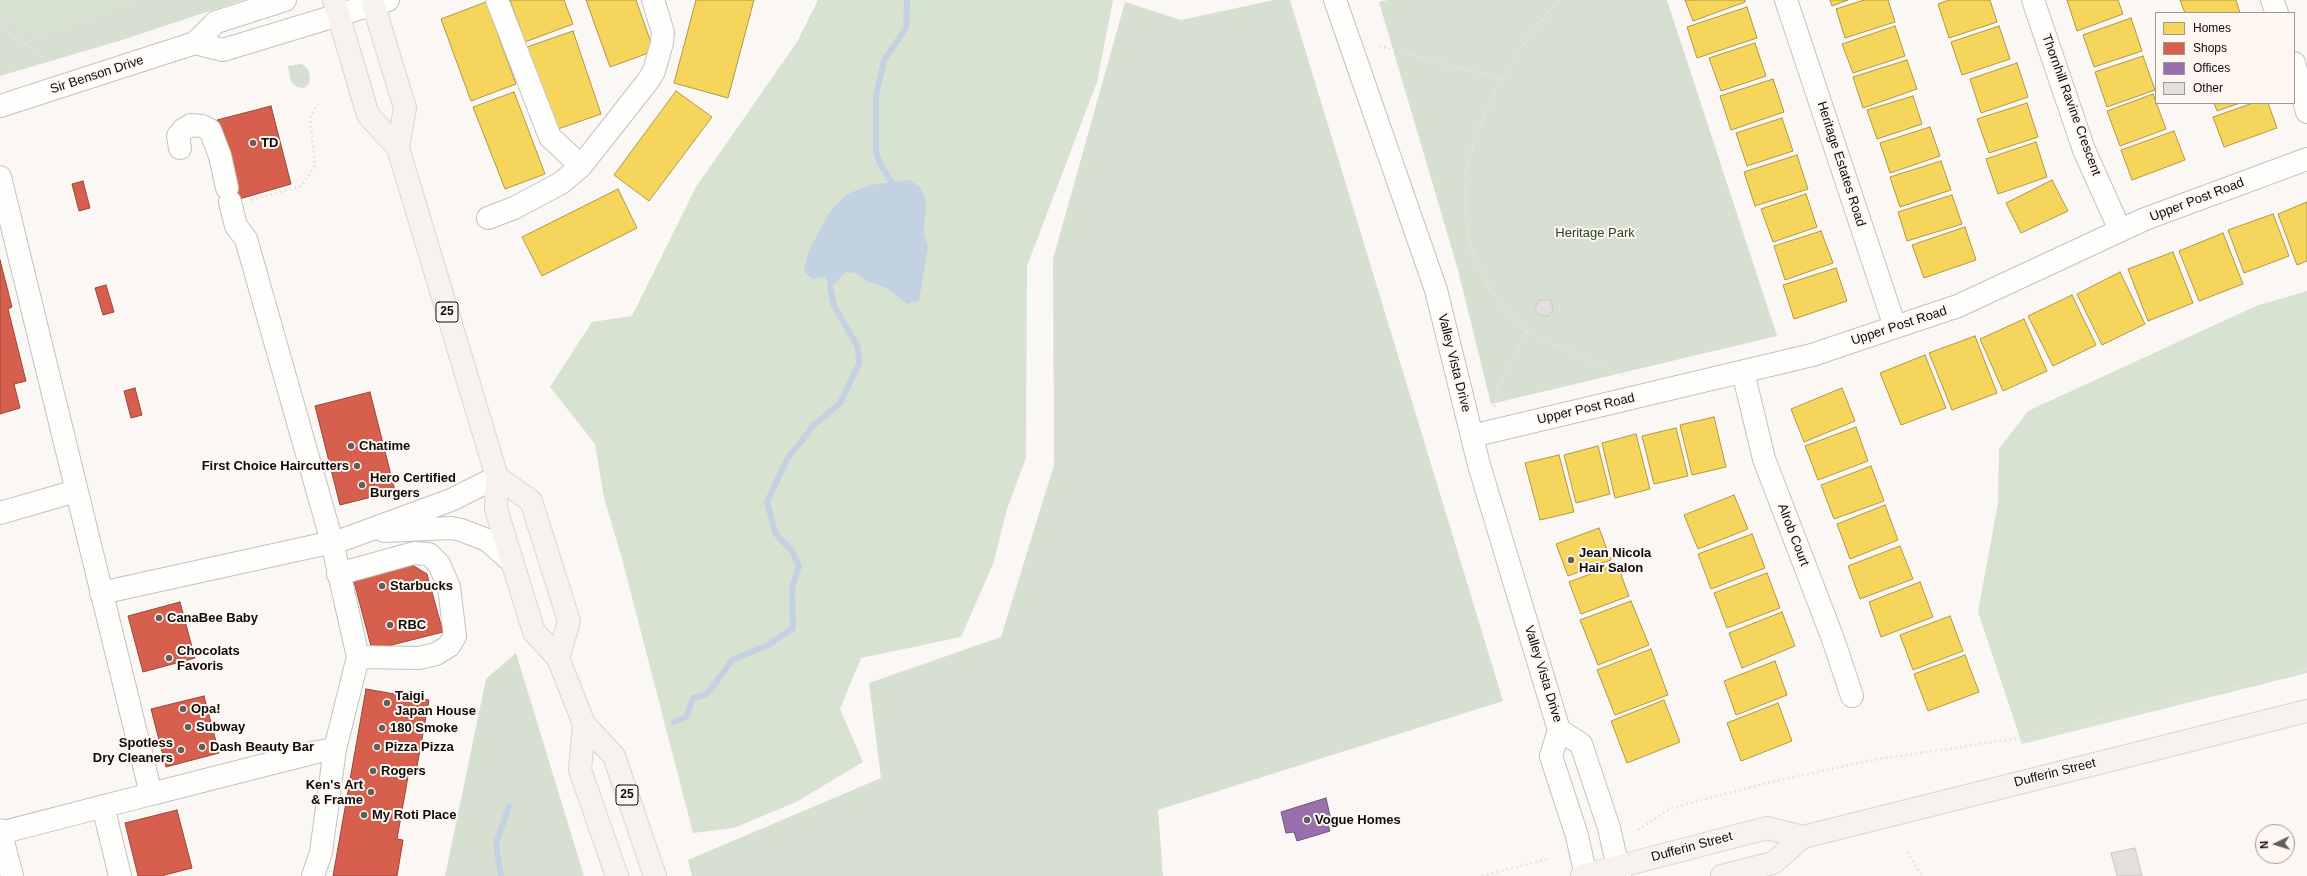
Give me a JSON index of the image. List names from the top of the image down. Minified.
{"streets":{"main road":["25","Dufferin Street"],"street":["Sir Benson Drive","Thornhill Ravine Crescent","Heritage Estates Road","Upper Post Road","Valley Vista Drive","Alrob Court"]},"crossings":[["Thornhill Ravine Crescent","Upper Post Road"],["Heritage Estates Road","Upper Post Road"],["Upper Post Road","Valley Vista Drive"],["Upper Post Road","Alrob Court"],["Valley Vista Drive","Dufferin Street"]],"parks":["Heritage Park"],"places":["TD","Chatime","First Choice Haircutters","Hero Certified Burgers","Jean Nicola Hair Salon","Starbucks","CanaBee Baby","RBC","Chocolats Favoris","Taigi Japan House","Opa!","Subway","180 Smoke","Dash Beauty Bar","Pizza Pizza","Spotless Dry Cleaners","Rogers","Ken's Art & Frame","My Roti Place","Vogue Homes"],"legend":["Homes","Shops","Offices","Other"],"north":"left"}
